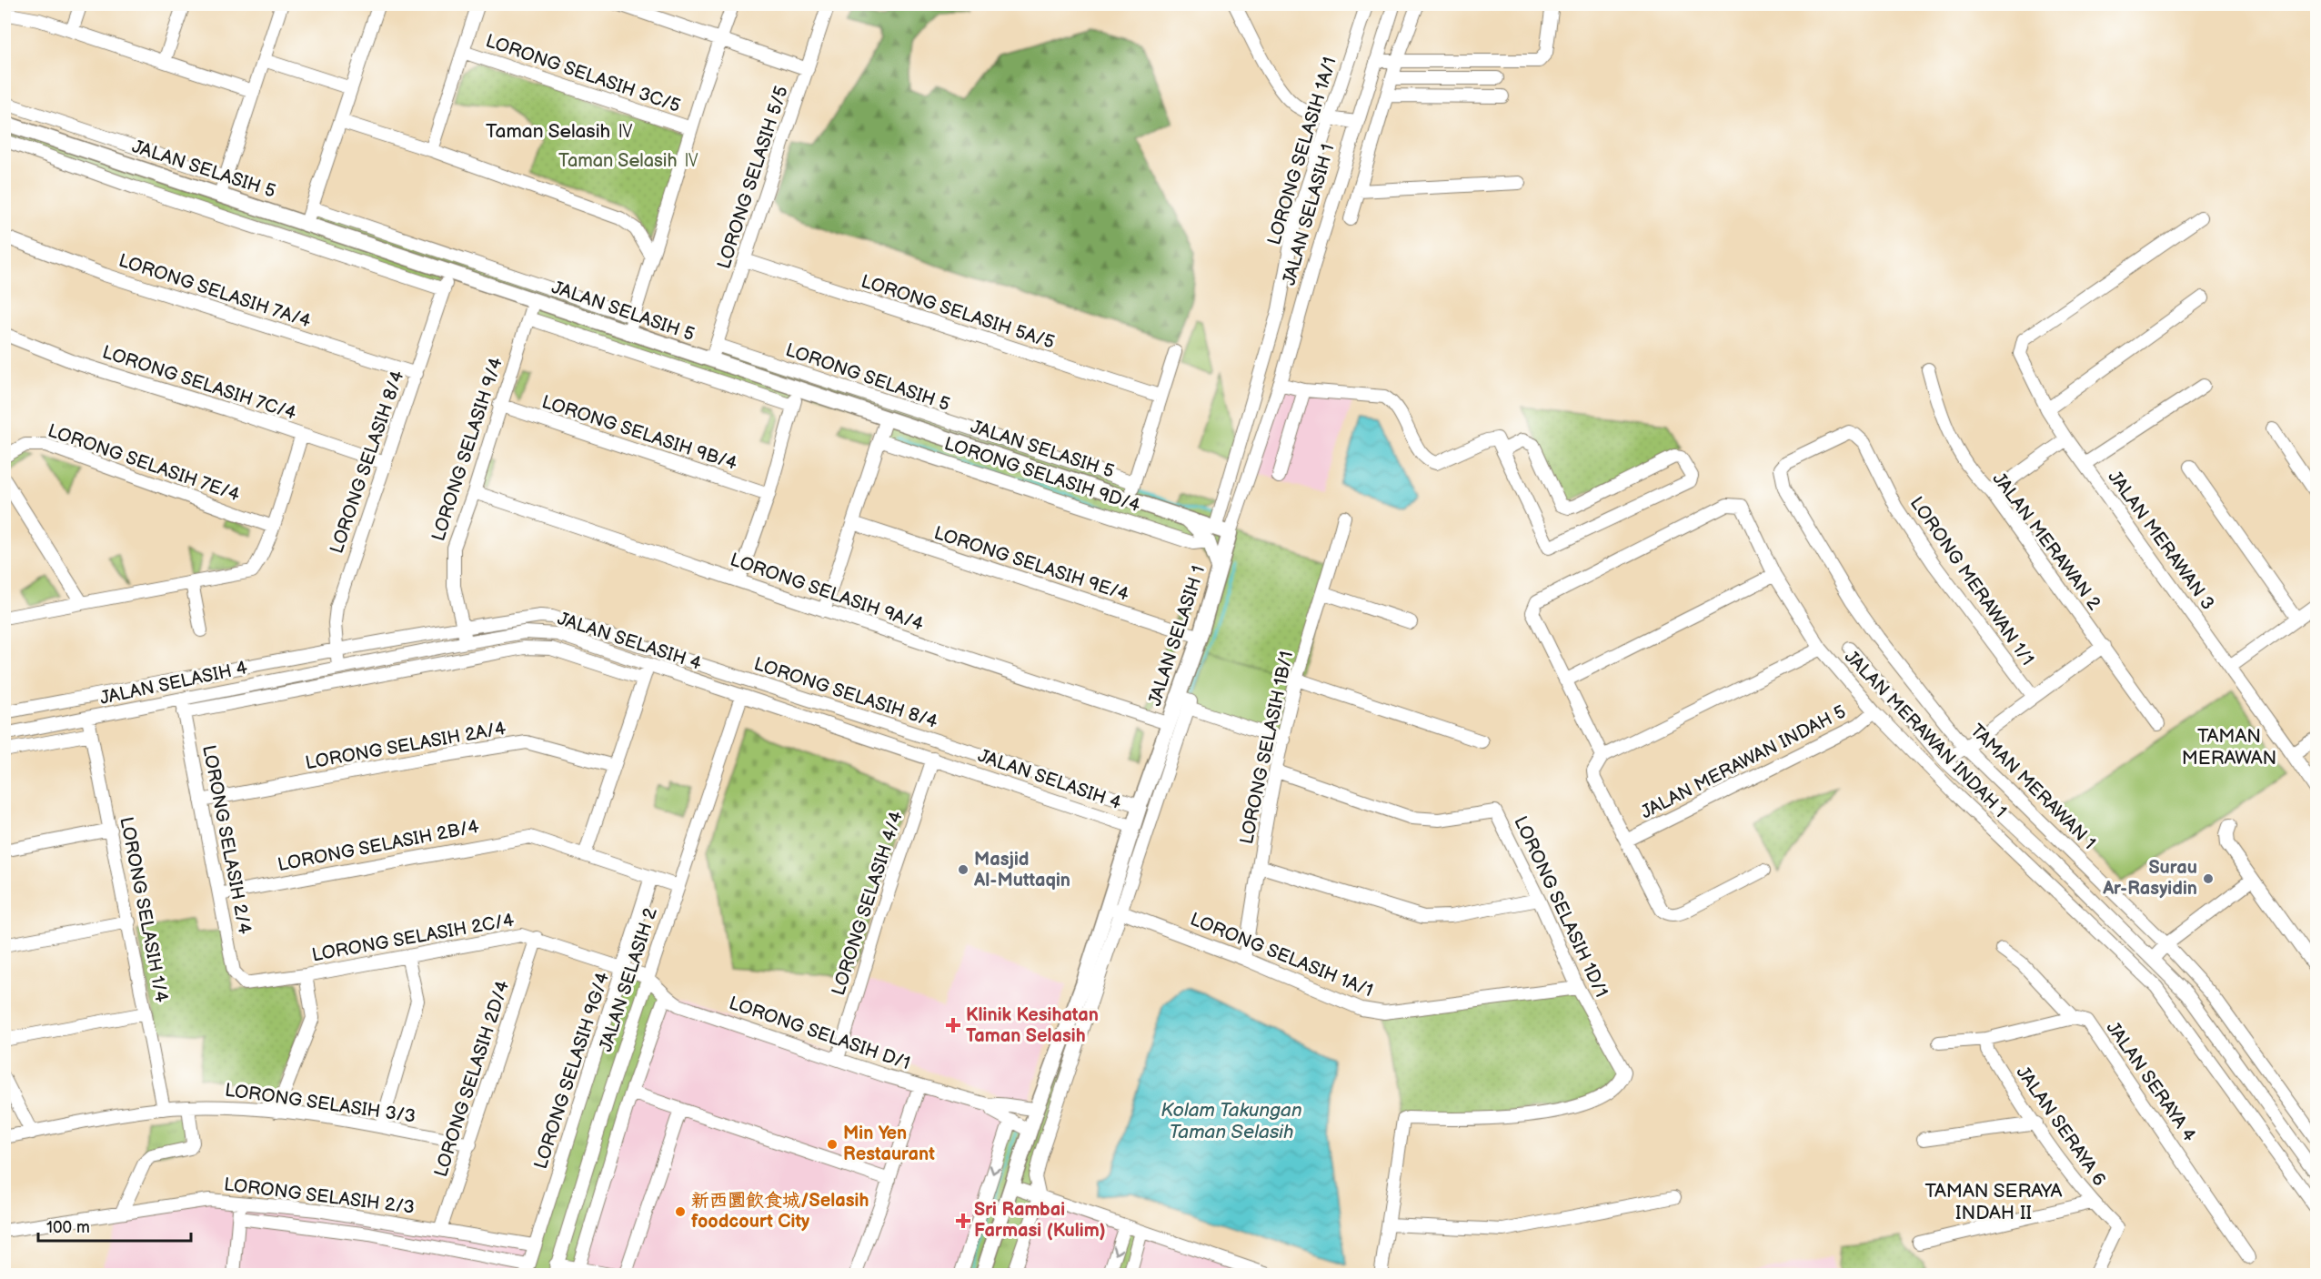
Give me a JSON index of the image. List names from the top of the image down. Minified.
{"streets":{"street":["LORONG SELASIH 3C/5","LORONG SELASIH 1A/1","JALAN SELASIH 5","LORONG SELASIH 5/5","JALAN SELASIH 1","LORONG SELASIH 7A/4","LORONG SELASIH 5A/5","LORONG SELASIH 5","LORONG SELASIH 7C/4","LORONG SELASIH 9B/4","LORONG SELASIH 9/4","LORONG SELASIH 8/4","LORONG SELASIH 7E/4","LORONG SELASIH 9D/4","JALAN MERAWAN 3","JALAN MERAWAN 2","LORONG SELASIH 9E/4","LORONG MERAWAN 1/1","LORONG SELASIH 9A/4","JALAN SELASIH 4","JALAN MERAWAN INDAH 1","LORONG SELASIH 2A/4","LORONG SELASIH 1B/1","JALAN MERAWAN INDAH 5","TAMAN MERAWAN 1","LORONG SELASIH 2/4","LORONG SELASIH 2B/4","LORONG SELASIH 4/4","LORONG SELASIH 1D/1","LORONG SELASIH 1/4","LORONG SELASIH 2C/4","JALAN SELASIH 2","LORONG SELASIH D/1","LORONG SELASIH 9G/4","LORONG SELASIH 2D/4","JALAN SERAYA 4","LORONG SELASIH 3/3","JALAN SERAYA 6","LORONG SELASIH 2/3"]},"crossings":[["LORONG SELASIH 1A/1","JALAN SELASIH 5"],["LORONG SELASIH 1A/1","JALAN SELASIH 1"],["LORONG SELASIH 1A/1","LORONG SELASIH 9D/4"],["LORONG SELASIH 1A/1","LORONG SELASIH 1B/1"],["LORONG SELASIH 1A/1","LORONG SELASIH 1D/1"],["JALAN SELASIH 5","LORONG SELASIH 5/5"],["JALAN SELASIH 5","JALAN SELASIH 1"],["JALAN SELASIH 5","LORONG SELASIH 9/4"],["JALAN SELASIH 5","LORONG SELASIH 8/4"],["JALAN SELASIH 5","LORONG SELASIH 9D/4"],["LORONG SELASIH 5/5","LORONG SELASIH 5A/5"],["LORONG SELASIH 5/5","LORONG SELASIH 5"],["JALAN SELASIH 1","LORONG SELASIH 8/4"],["JALAN SELASIH 1","LORONG SELASIH 9D/4"],["JALAN SELASIH 1","LORONG SELASIH 9E/4"],["JALAN SELASIH 1","LORONG SELASIH 9A/4"],["JALAN SELASIH 1","JALAN SELASIH 4"],["LORONG SELASIH 7A/4","LORONG SELASIH 8/4"],["LORONG SELASIH 7C/4","LORONG SELASIH 8/4"],["LORONG SELASIH 9B/4","LORONG SELASIH 9/4"],["LORONG SELASIH 9/4","LORONG SELASIH 8/4"],["LORONG SELASIH 9/4","LORONG SELASIH 9A/4"],["LORONG SELASIH 9/4","JALAN SELASIH 4"],["LORONG SELASIH 8/4","JALAN SELASIH 4"],["LORONG MERAWAN 1/1","TAMAN MERAWAN 1"],["JALAN SELASIH 4","LORONG SELASIH 2/4"],["JALAN SELASIH 4","LORONG SELASIH 4/4"],["JALAN SELASIH 4","LORONG SELASIH 1/4"],["JALAN SELASIH 4","JALAN SELASIH 2"],["JALAN MERAWAN INDAH 1","JALAN MERAWAN INDAH 5"],["LORONG SELASIH 2A/4","LORONG SELASIH 2/4"],["LORONG SELASIH 1B/1","LORONG SELASIH 1D/1"],["LORONG SELASIH 2/4","LORONG SELASIH 2B/4"],["LORONG SELASIH 2/4","LORONG SELASIH 2C/4"],["LORONG SELASIH 2B/4","JALAN SELASIH 2"],["LORONG SELASIH 2B/4","LORONG SELASIH 9G/4"],["LORONG SELASIH 4/4","LORONG SELASIH D/1"],["LORONG SELASIH 1/4","LORONG SELASIH 3/3"],["LORONG SELASIH 2C/4","JALAN SELASIH 2"],["LORONG SELASIH 2C/4","LORONG SELASIH D/1"],["LORONG SELASIH 2C/4","LORONG SELASIH 9G/4"],["LORONG SELASIH 2C/4","LORONG SELASIH 2D/4"],["JALAN SELASIH 2","LORONG SELASIH D/1"],["LORONG SELASIH 9G/4","LORONG SELASIH 2/3"],["LORONG SELASIH 2D/4","LORONG SELASIH 3/3"],["LORONG SELASIH 2D/4","LORONG SELASIH 2/3"]],"districts":["Taman Selasih Ⅳ","TAMAN MERAWAN","TAMAN SERAYA INDAH II"],"water":["Kolam Takungan Taman Selasih"],"parks":["Taman Selasih Ⅳ"],"places":{"other":["Masjid Al-Muttaqin","Surau Ar-Rasyidin","Min Yen Restaurant","新西圜飲食城/Selasih foodcourt City"],"health":["Klinik Kesihatan Taman Selasih","Sri Rambai Farmasi (Kulim)"]},"scale_bar":"100 m"}
